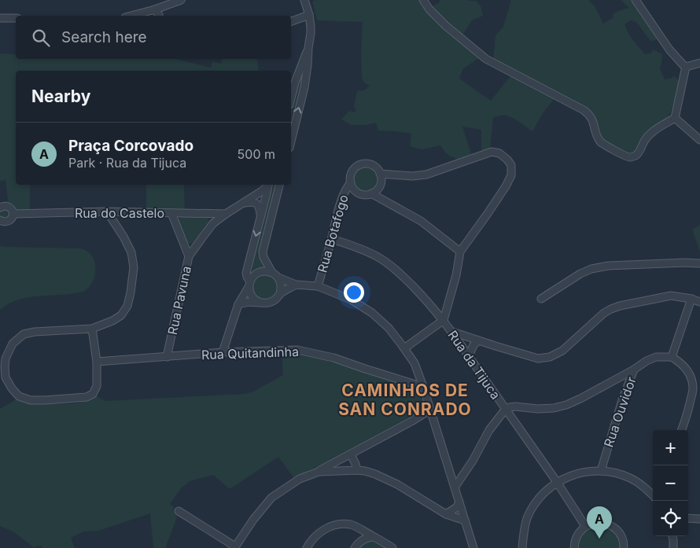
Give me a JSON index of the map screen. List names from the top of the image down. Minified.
{"streets":{"street":["Rua do Castelo","Rua Botafogo","Rua Pavuna","Rua Quitandinha","Rua da Tijuca","Rua Ouvidor"]},"crossings":[["Rua do Castelo","Rua Pavuna"],["Rua Botafogo","Rua da Tijuca"],["Rua Pavuna","Rua Quitandinha"]],"districts":["CAMINHOS DE SAN CONRADO"],"page":{"search":"Search here","heading":"Nearby","list":[{"mark":"A","name":"Praça Corcovado","note":"Park · Rua da Tijuca","value":"500 m"}],"map_buttons":["+","−"],"pins":"A"}}
